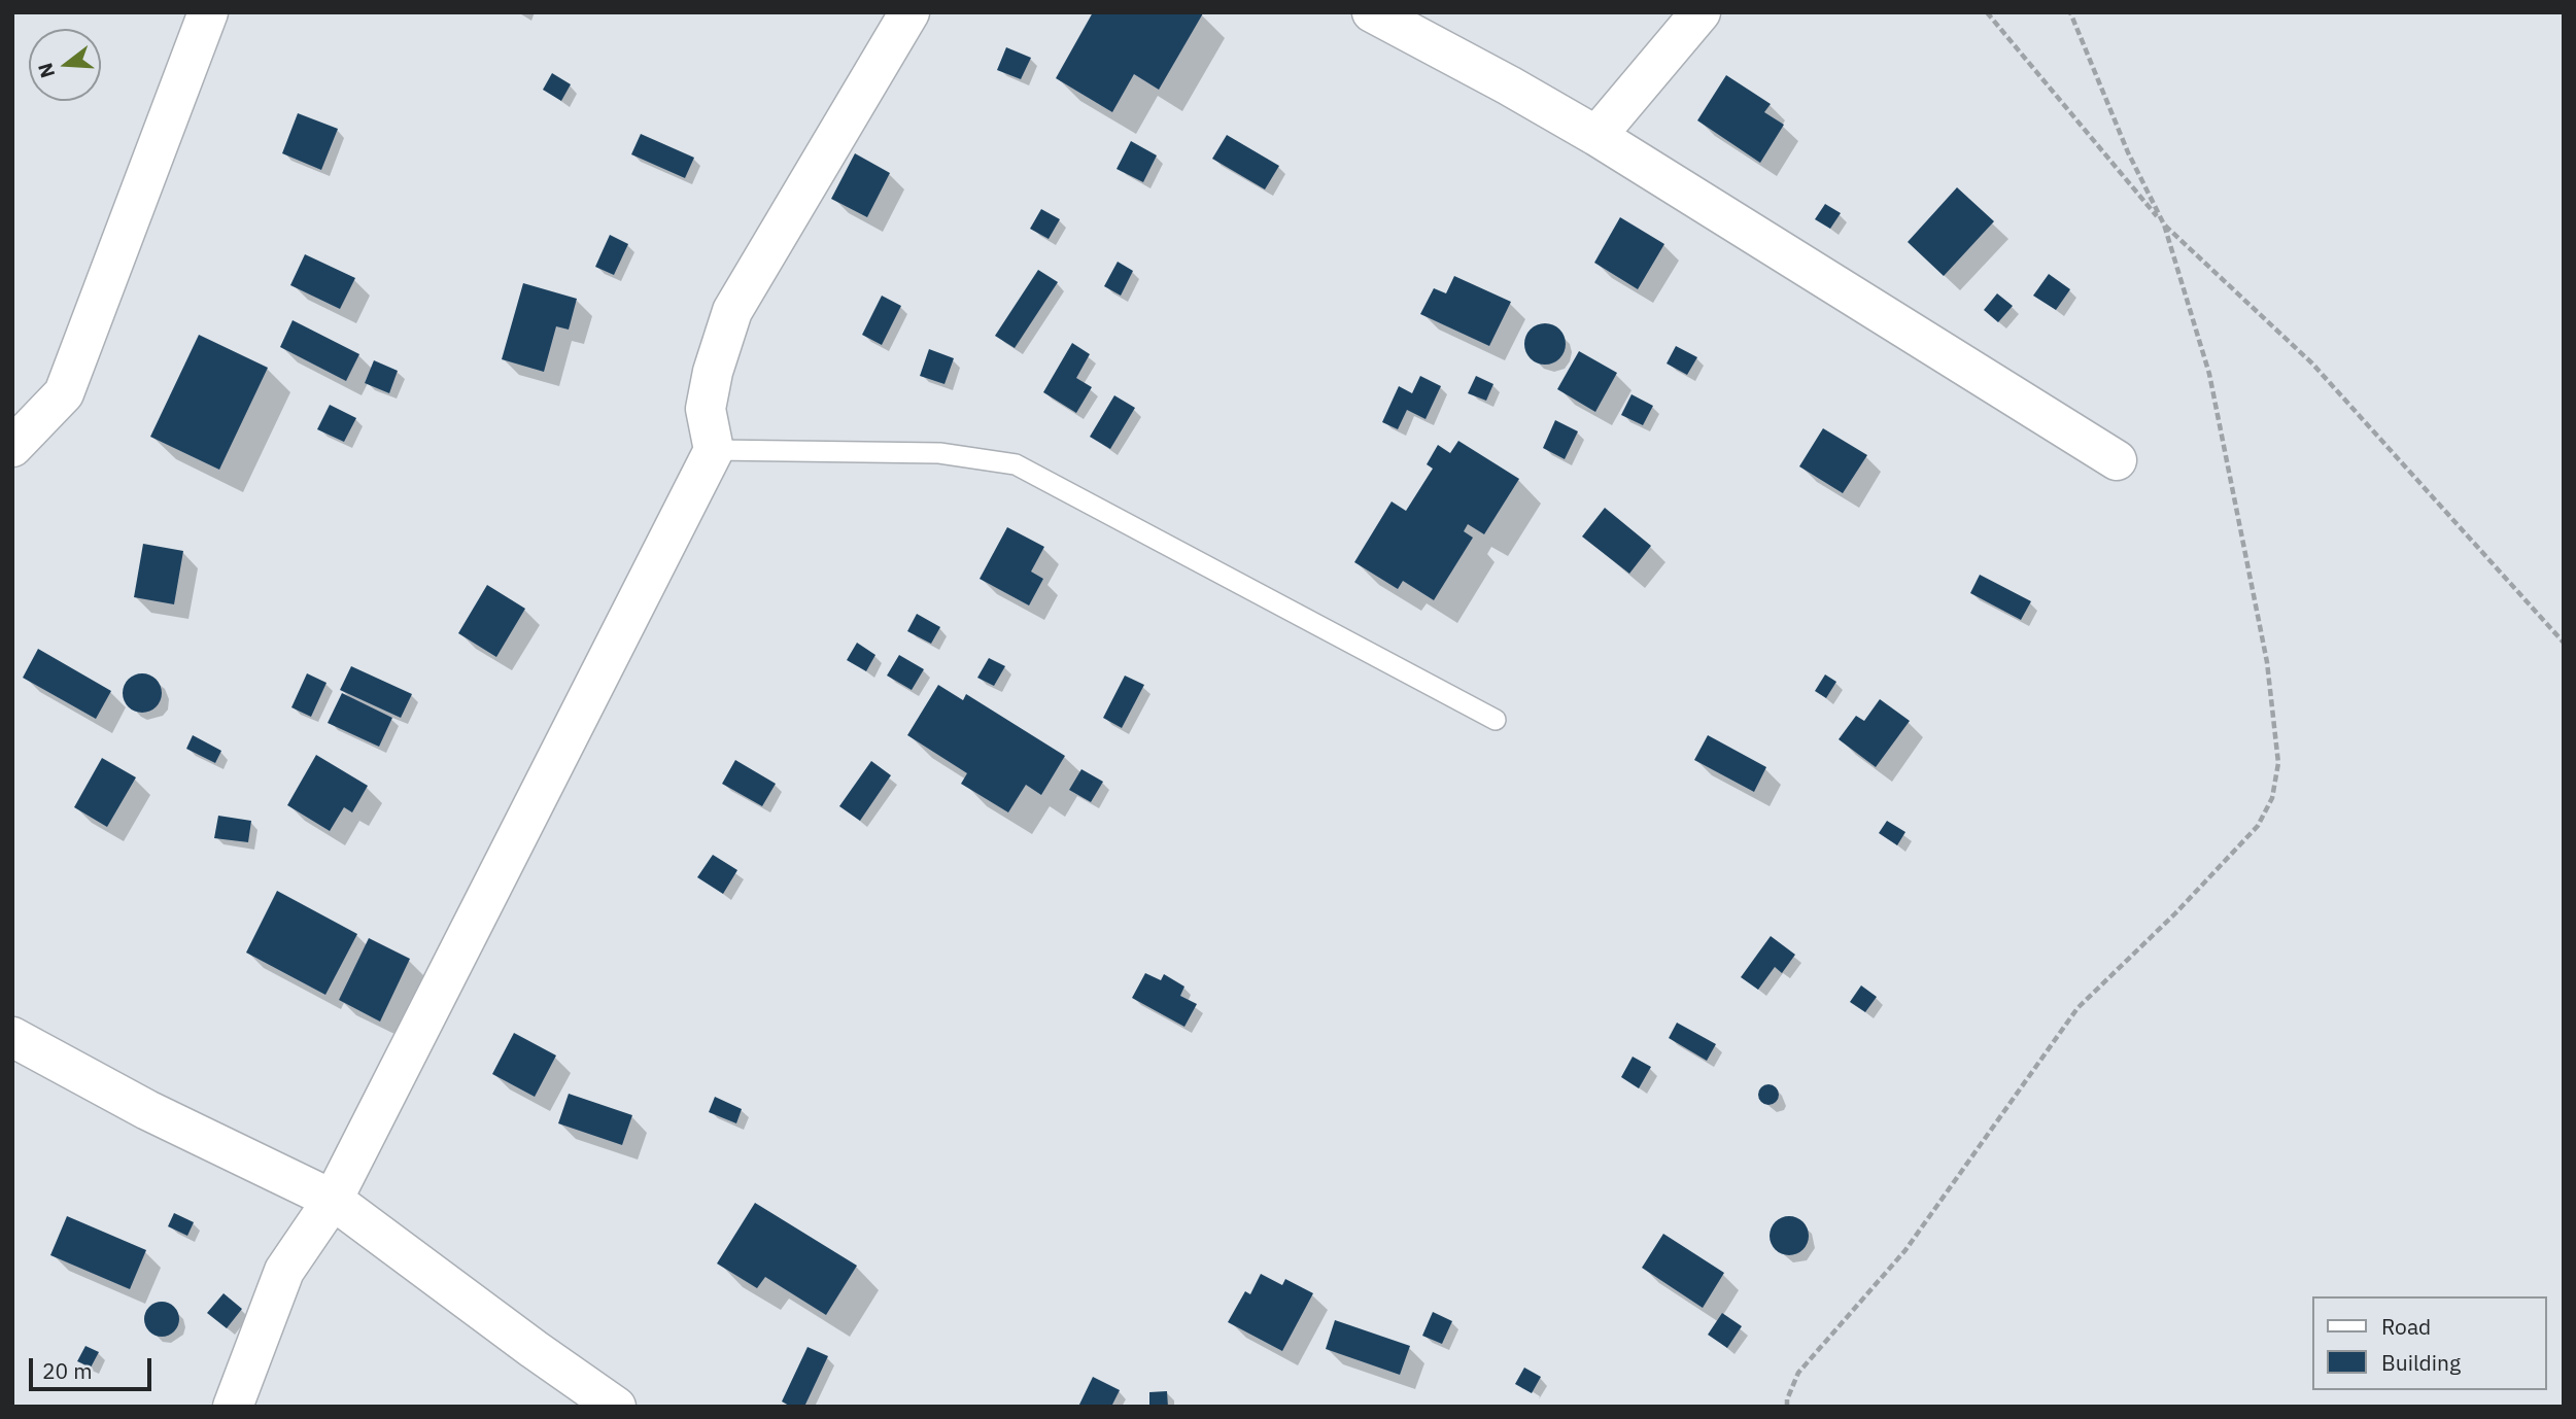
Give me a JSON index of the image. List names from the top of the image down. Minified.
{"legend":["Road","Building"],"scale_bar":"20 m","north":"left"}
